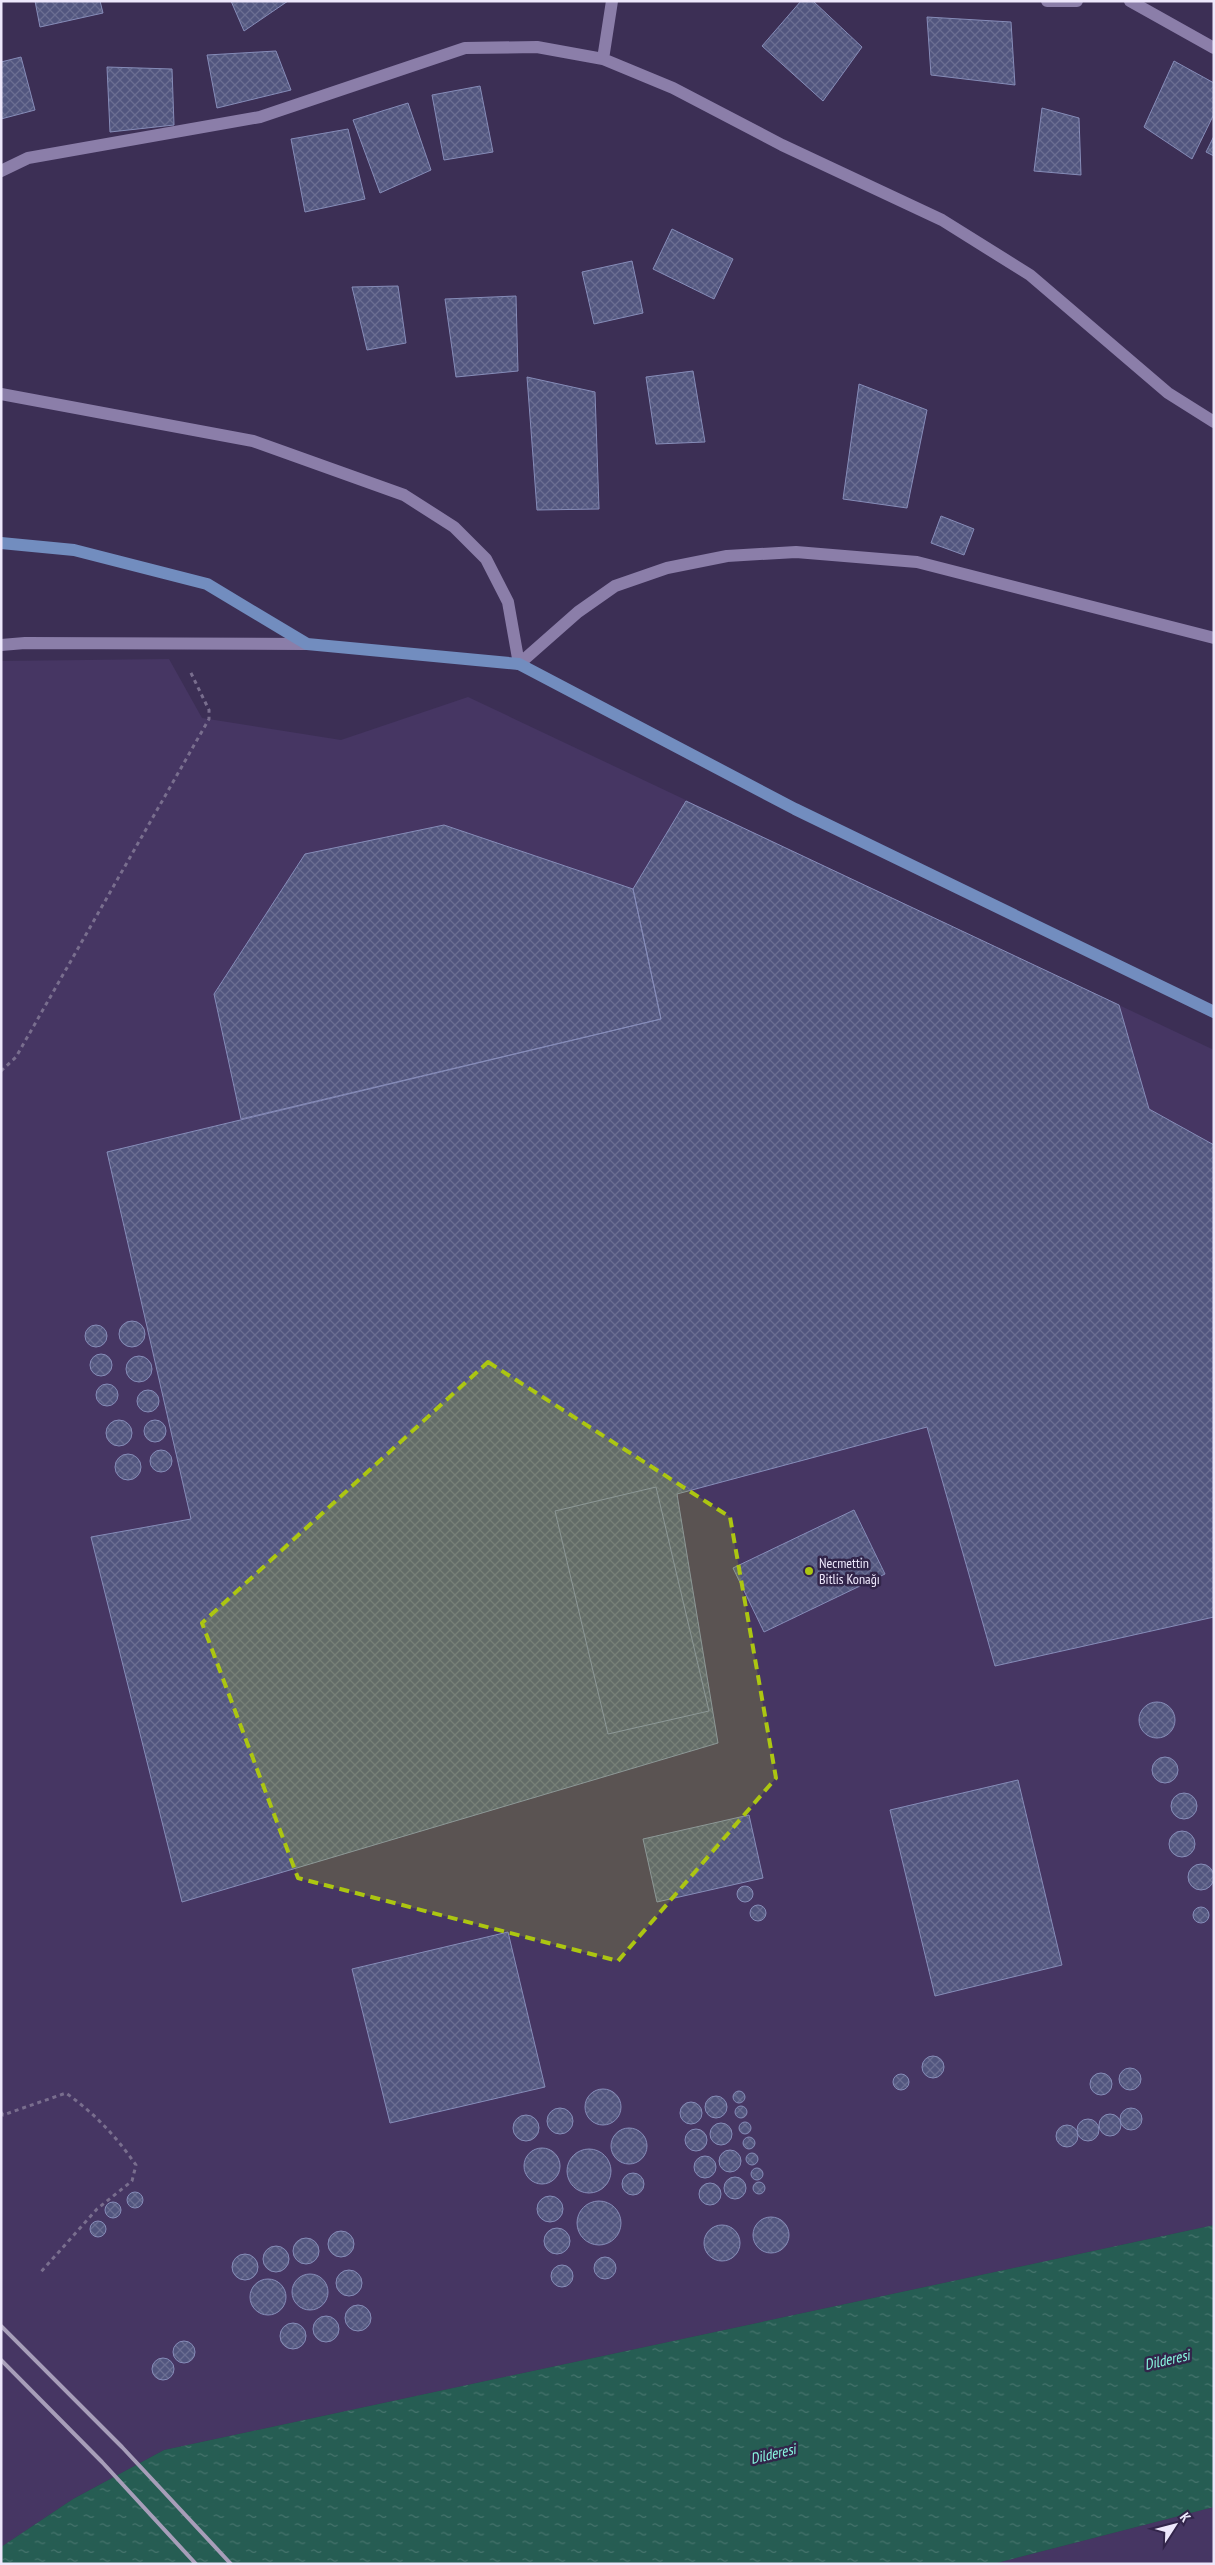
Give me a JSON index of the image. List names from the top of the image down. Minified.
{"water":["Dilderesi"],"places":["Necmettin Bitlis Konağı"],"north":"top right"}
